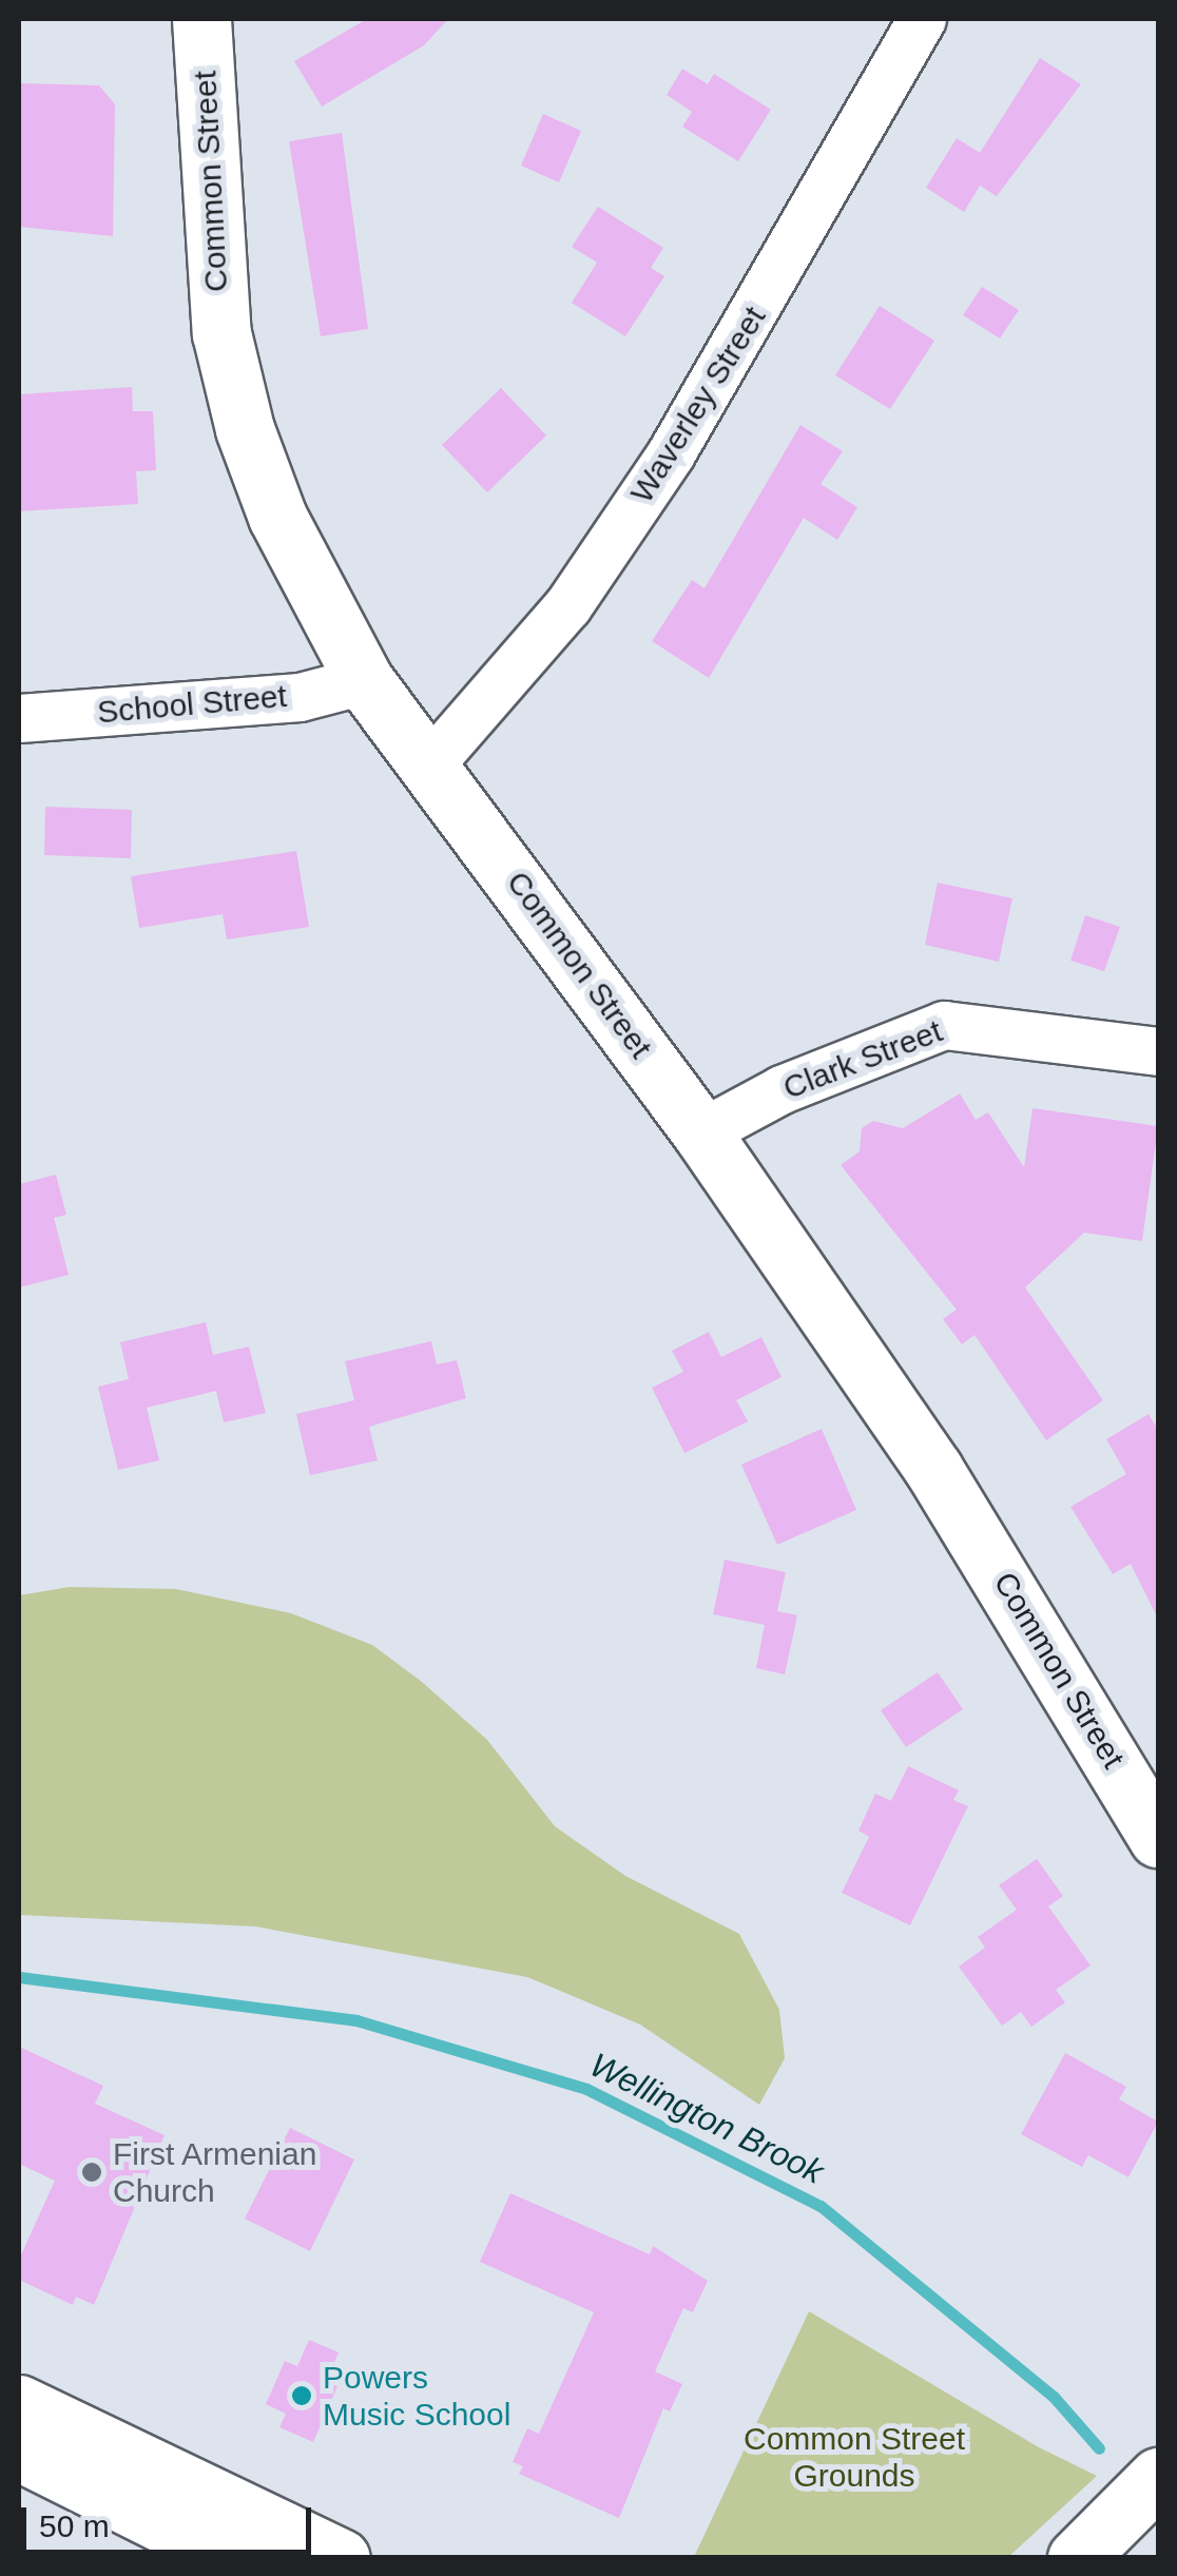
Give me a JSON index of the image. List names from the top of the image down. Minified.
{"streets":{"main road":["Common Street"],"street":["Waverley Street","School Street","Clark Street"]},"crossings":[["Common Street","Waverley Street"],["Common Street","School Street"],["Common Street","Clark Street"]],"water":["Wellington Brook"],"parks":["Common Street Grounds"],"places":["First Armenian Church","Powers Music School"],"scale_bar":"50 m"}
